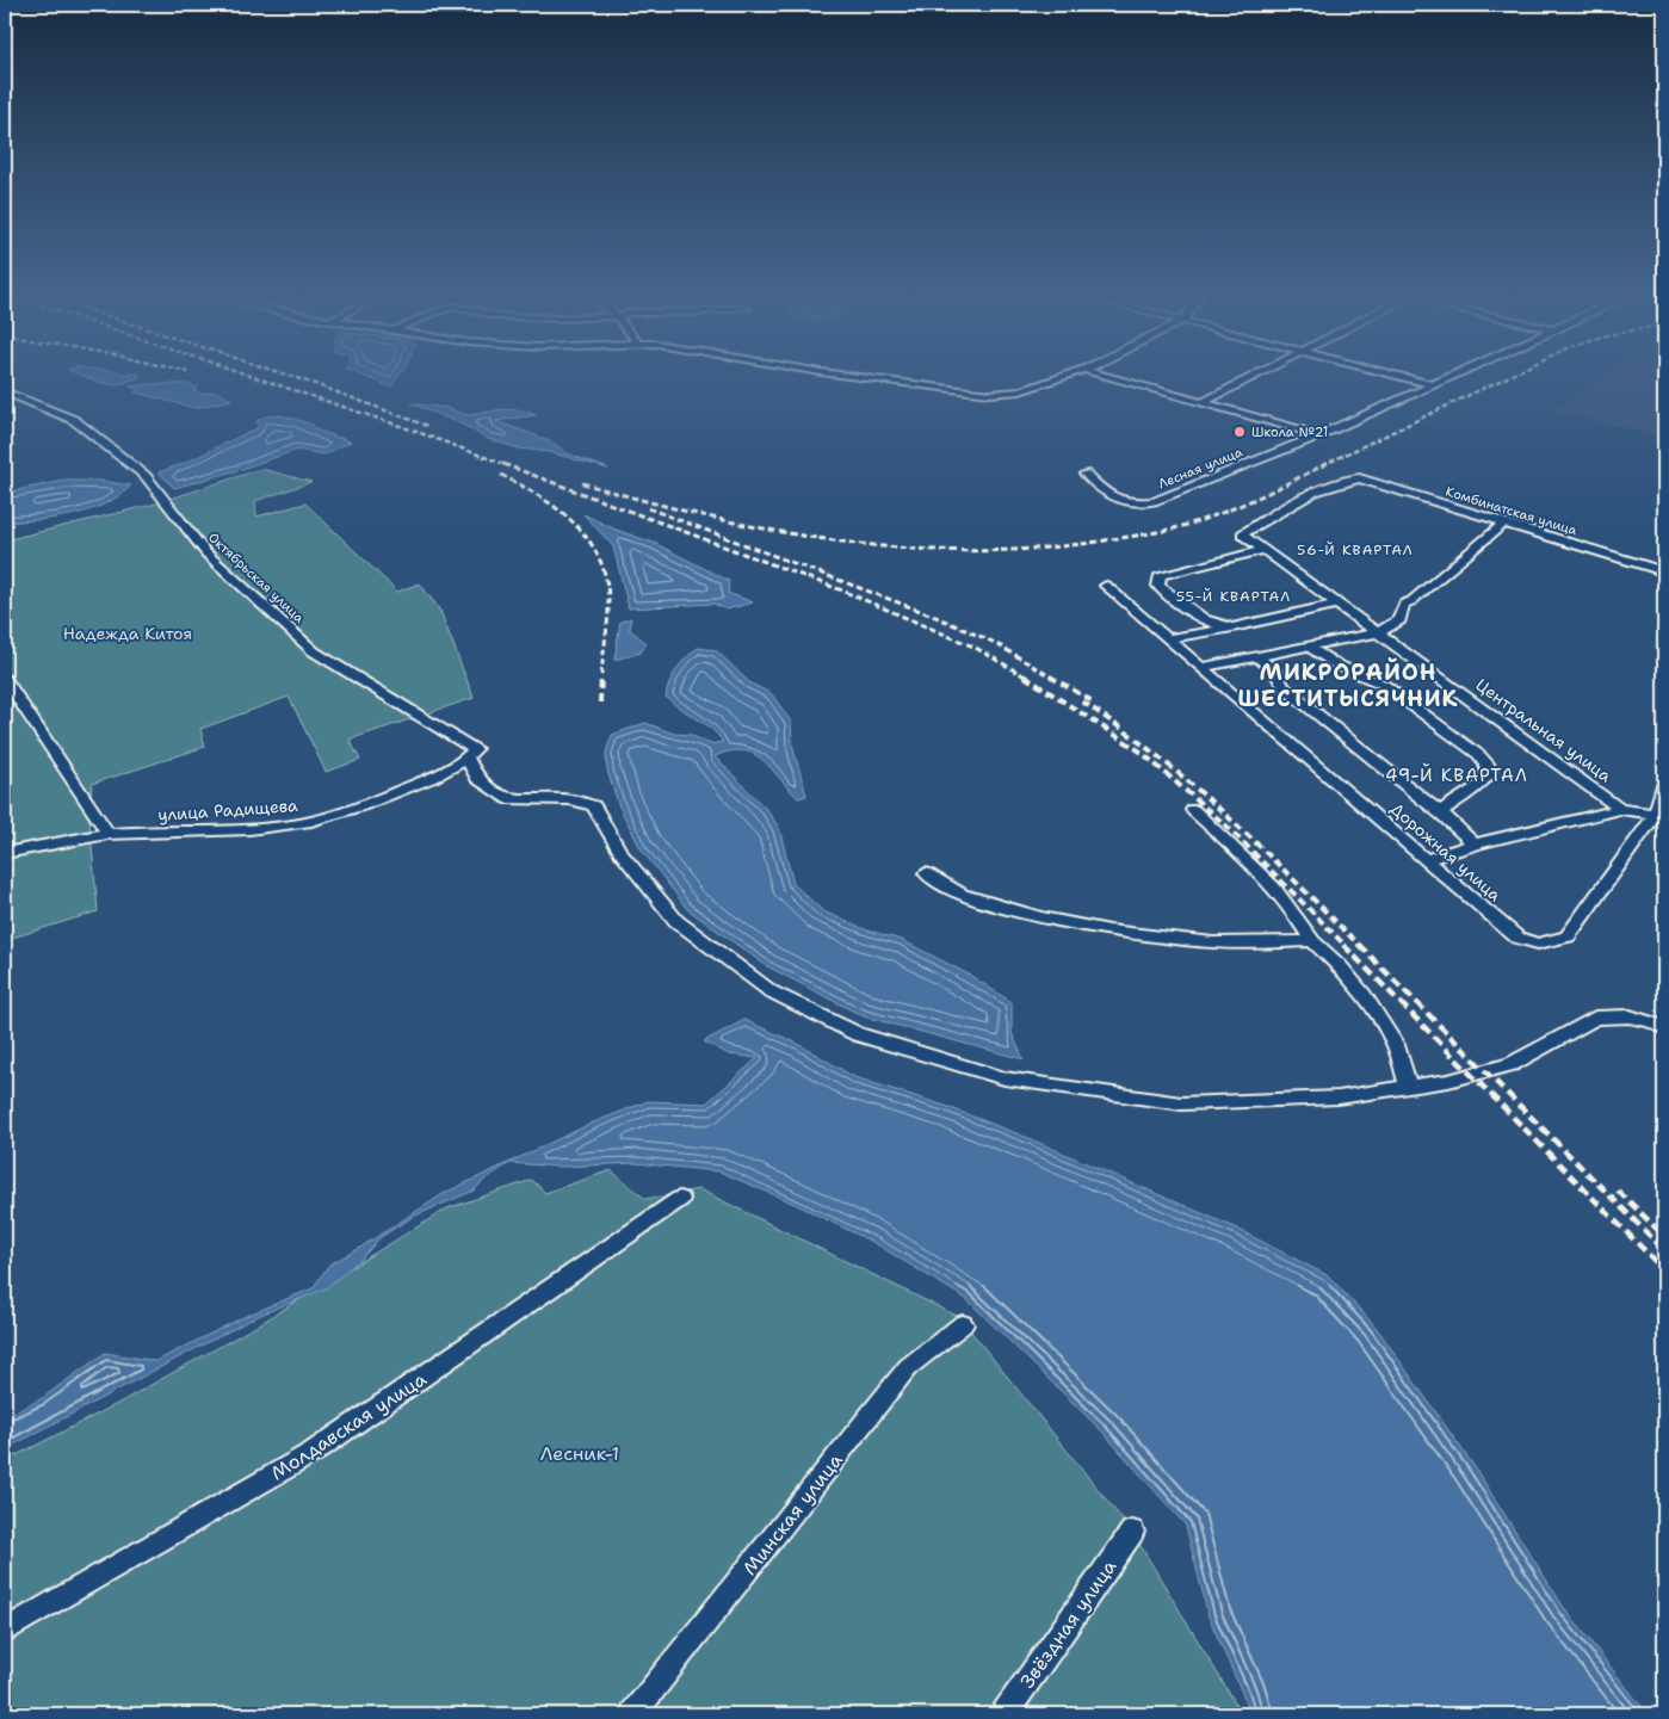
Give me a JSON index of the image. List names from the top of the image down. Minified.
{"streets":{"street":["Лесная улица","Комбинатская улица","Октябрьская улица","Центральная улица","улица Радищева","Дорожная улица","Молдавская улица","Минская улица","Звёздная улица"]},"crossings":[["Комбинатская улица","Центральная улица"],["Октябрьская улица","улица Радищева"],["Центральная улица","Дорожная улица"]],"districts":["56-Й КВАРТАЛ","55-Й КВАРТАЛ","МИКРОРАЙОН ШЕСТИТЫСЯЧНИК","49-Й КВАРТАЛ"],"parks":["Надежда Китоя","Лесник-1"],"places":["Школа №21"]}
